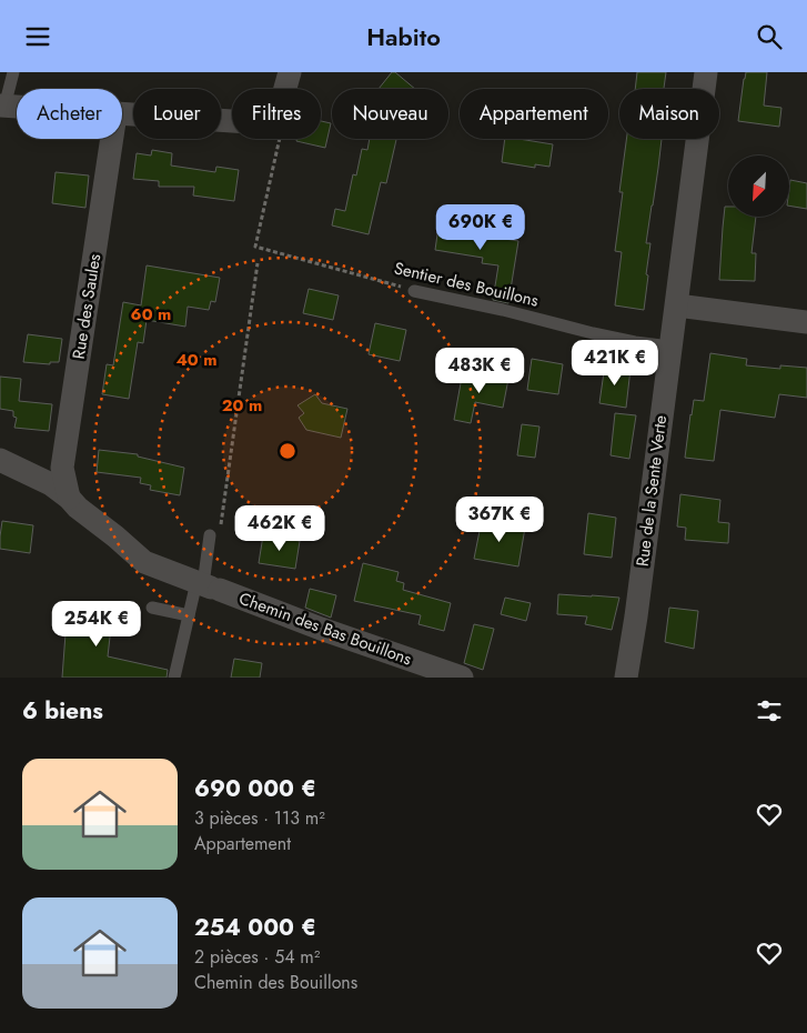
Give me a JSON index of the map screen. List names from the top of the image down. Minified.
{"streets":{"street":["Rue des Saules","Rue de la Sente Verte","Chemin des Bas Bouillons"],"lane":["Sentier des Bouillons"]},"crossings":[["Sentier des Bouillons","Rue de la Sente Verte"],["Rue des Saules","Chemin des Bas Bouillons"]],"north":"bottom left","page":{"header":"Habito","chip":["Acheter","Louer","Filtres","Nouveau","Appartement","Maison"],"price":["690K €","421K €","483K €","367K €","462K €","254K €"],"heading":"6 biens","list":[{"name":"690 000 €","note":"3 pièces · 113 m² · Appartement"},{"name":"254 000 €","note":"2 pièces · 54 m² · Chemin des Bouillons"}]},"rings":["60 m","40 m","20 m"]}
